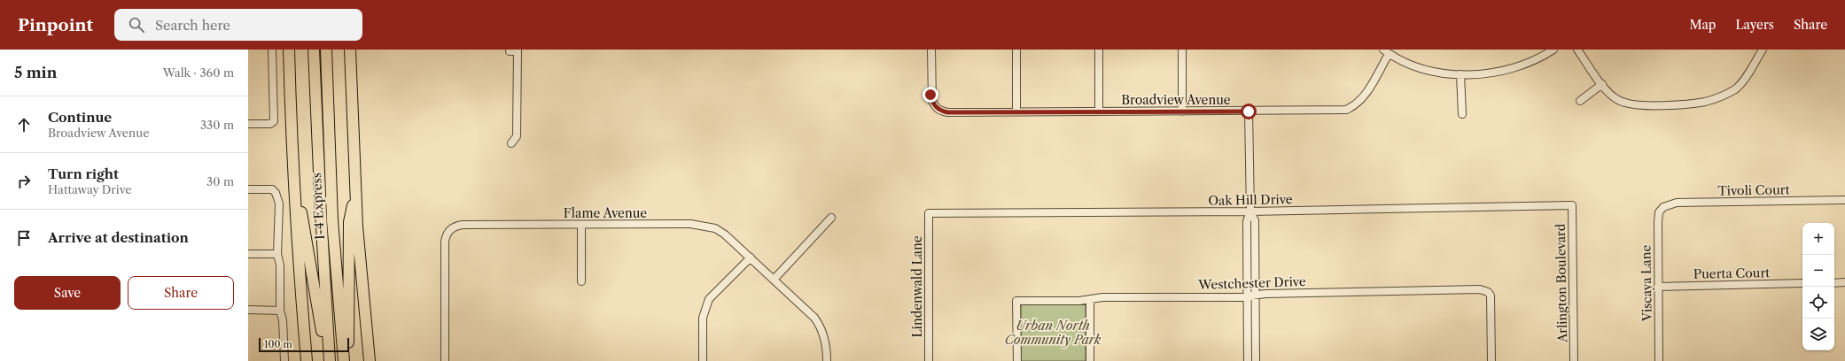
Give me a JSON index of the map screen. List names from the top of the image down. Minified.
{"streets":{"highway":["I-4 Express"],"street":["Broadview Avenue","Tivoli Court","Oak Hill Drive","Flame Avenue","Puerta Court","Westchester Drive","Arlington Boulevard","Viscaya Lane","Lindenwald Lane"]},"crossings":[["Tivoli Court","Viscaya Lane"],["Oak Hill Drive","Arlington Boulevard"],["Oak Hill Drive","Lindenwald Lane"],["Puerta Court","Viscaya Lane"]],"parks":["Urban North Community Park"],"scale_bar":"100 m","page":{"header":"Pinpoint","search":"Search here","nav":["Map","Layers","Share"],"heading":["5 min","Walk · 360 m"],"list":[["Continue","Broadview Avenue","330 m"],["Turn right","Hattaway Drive","30 m"],"Arrive at destination"],"map_buttons":["+","−"],"buttons":["Save","Share"],"scale":"100 m"}}
